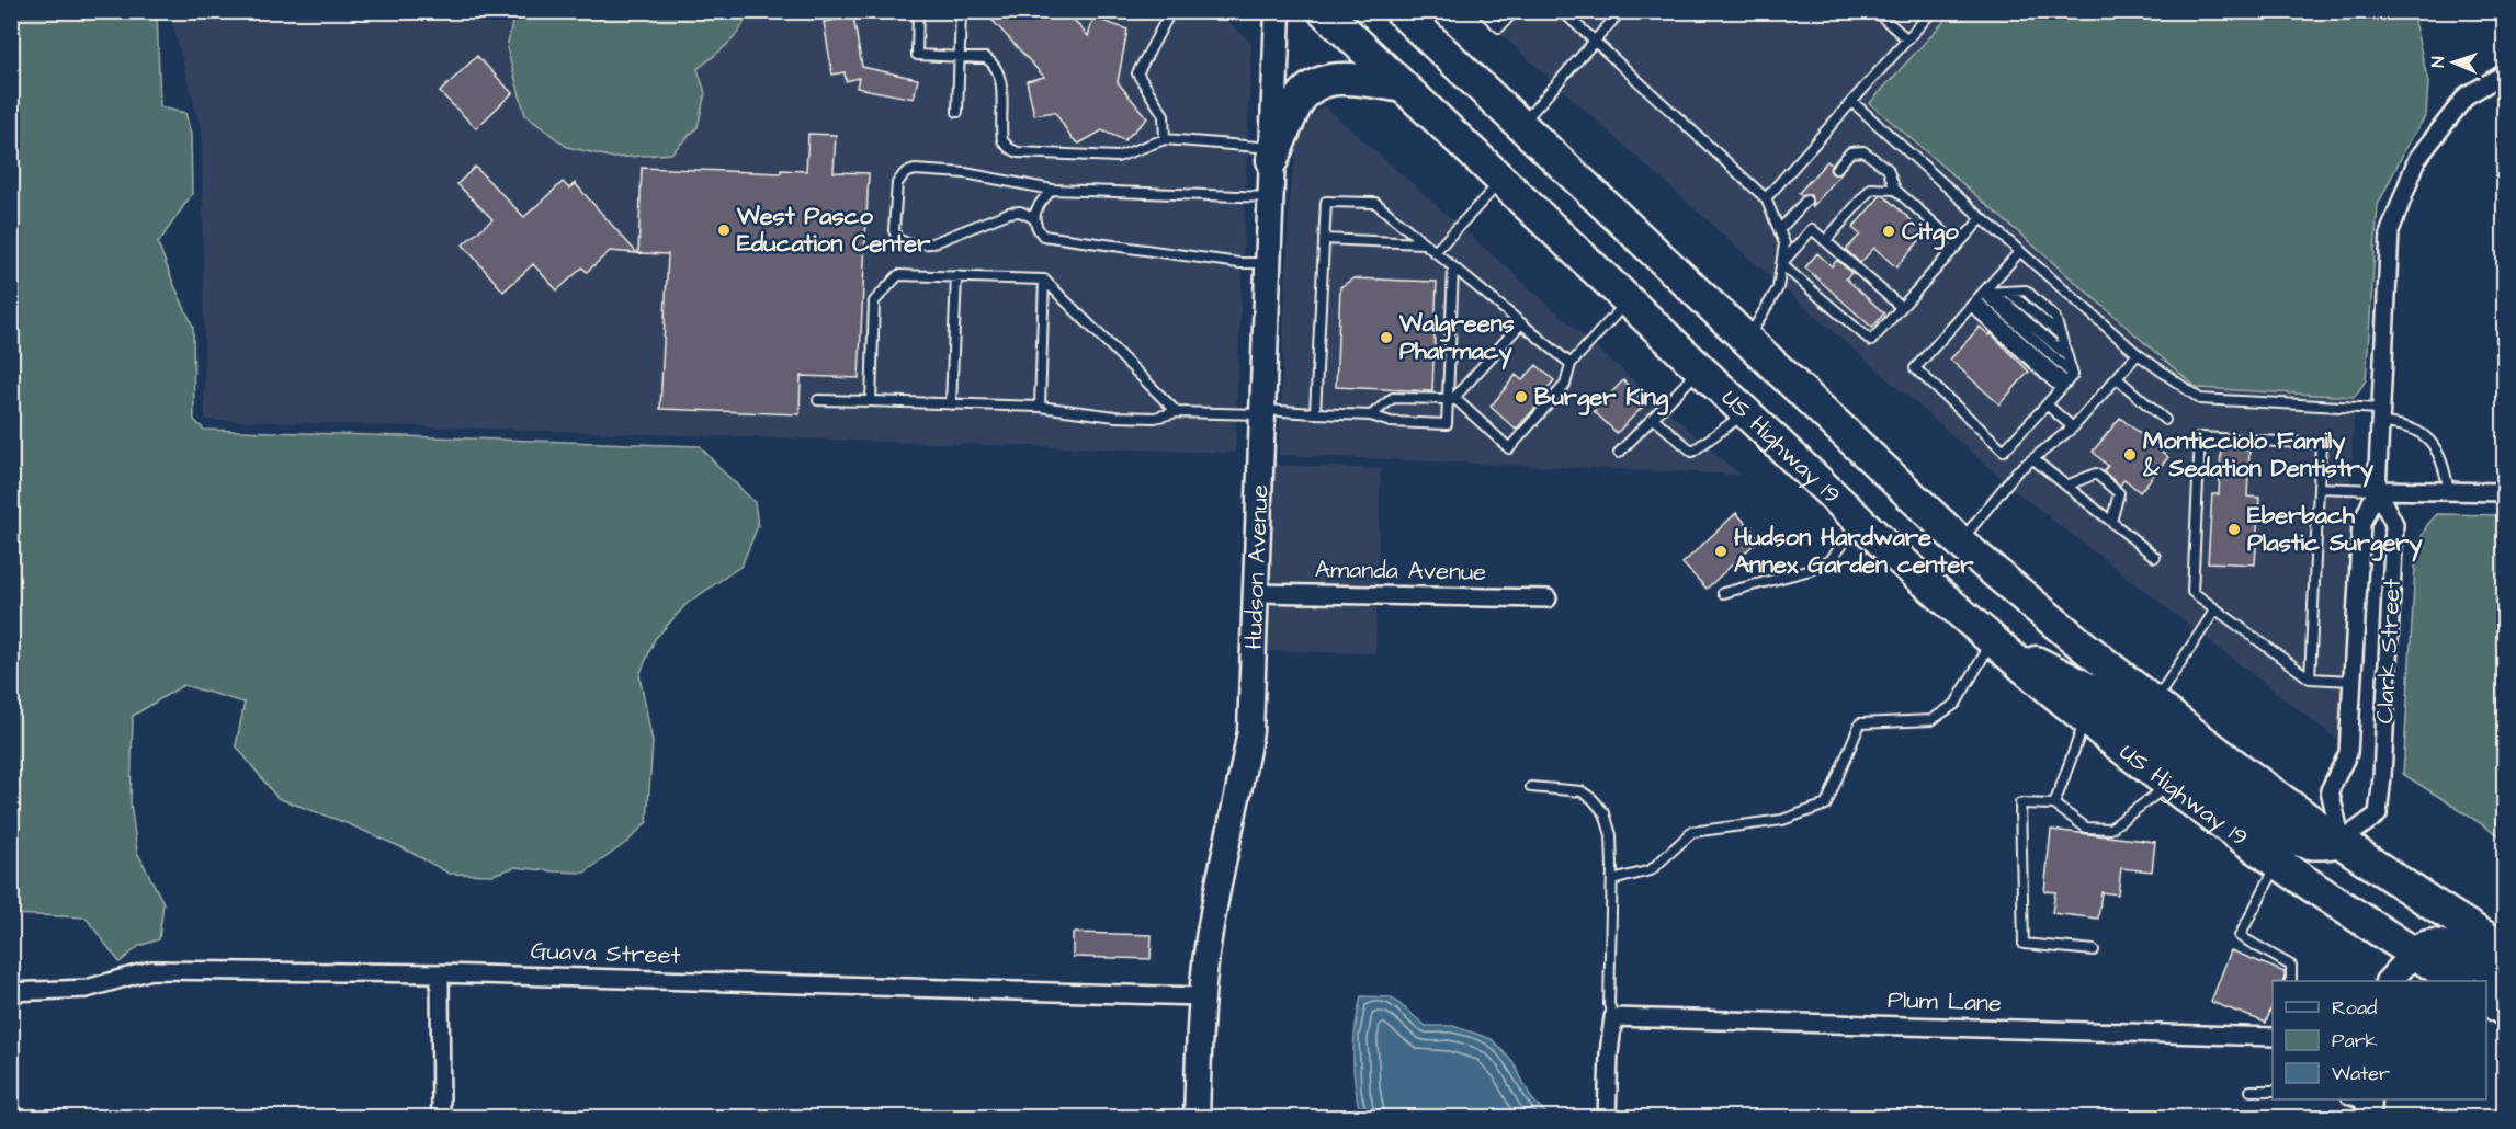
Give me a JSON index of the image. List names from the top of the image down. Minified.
{"streets":{"highway":["US Highway 19"],"street":["Hudson Avenue","Amanda Avenue","Clark Street","Guava Street","Plum Lane"]},"crossings":[["Hudson Avenue","Amanda Avenue"],["Hudson Avenue","Guava Street"]],"places":["West Pasco Education Center","Citgo","Walgreens Pharmacy","Burger King","Monticciolo Family & Sedation Dentistry","Eberbach Plastic Surgery","Hudson Hardware Annex Garden center"],"legend":["Road","Park","Water"],"north":"left"}
